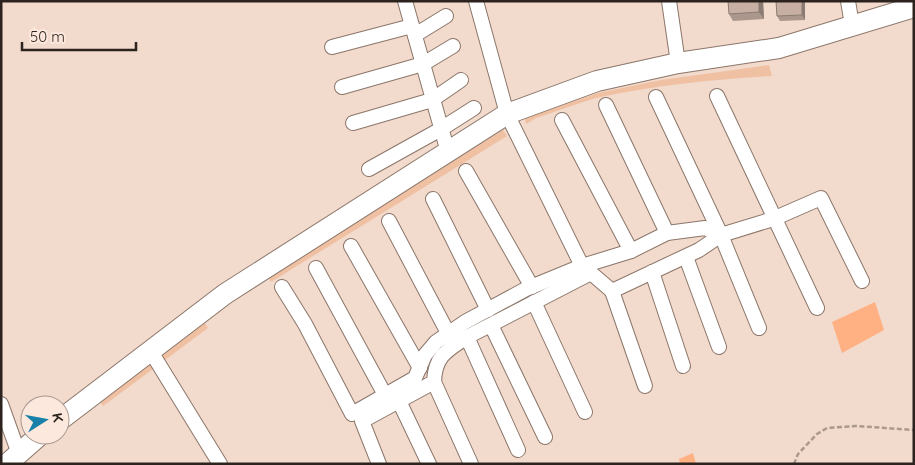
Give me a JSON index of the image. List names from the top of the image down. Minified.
{"scale_bar":"50 m","north":"right"}
